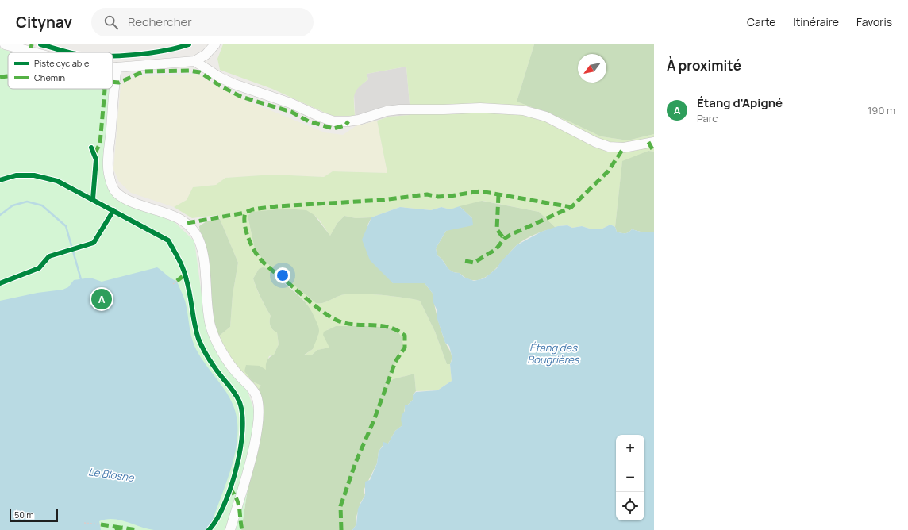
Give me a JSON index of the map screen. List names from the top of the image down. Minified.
{"water":["Étang des Bougrières","Le Blosne"],"legend":["Piste cyclable","Chemin"],"scale_bar":"50 m","north":"bottom left","page":{"header":"Citynav","search":"Rechercher","nav":["Carte","Itinéraire","Favoris"],"heading":"À proximité","list":[{"mark":"A","name":"Étang d'Apigné","note":"Parc","value":"190 m"}],"pins":"A","map_buttons":["+","−"],"scale":"50 m"}}
